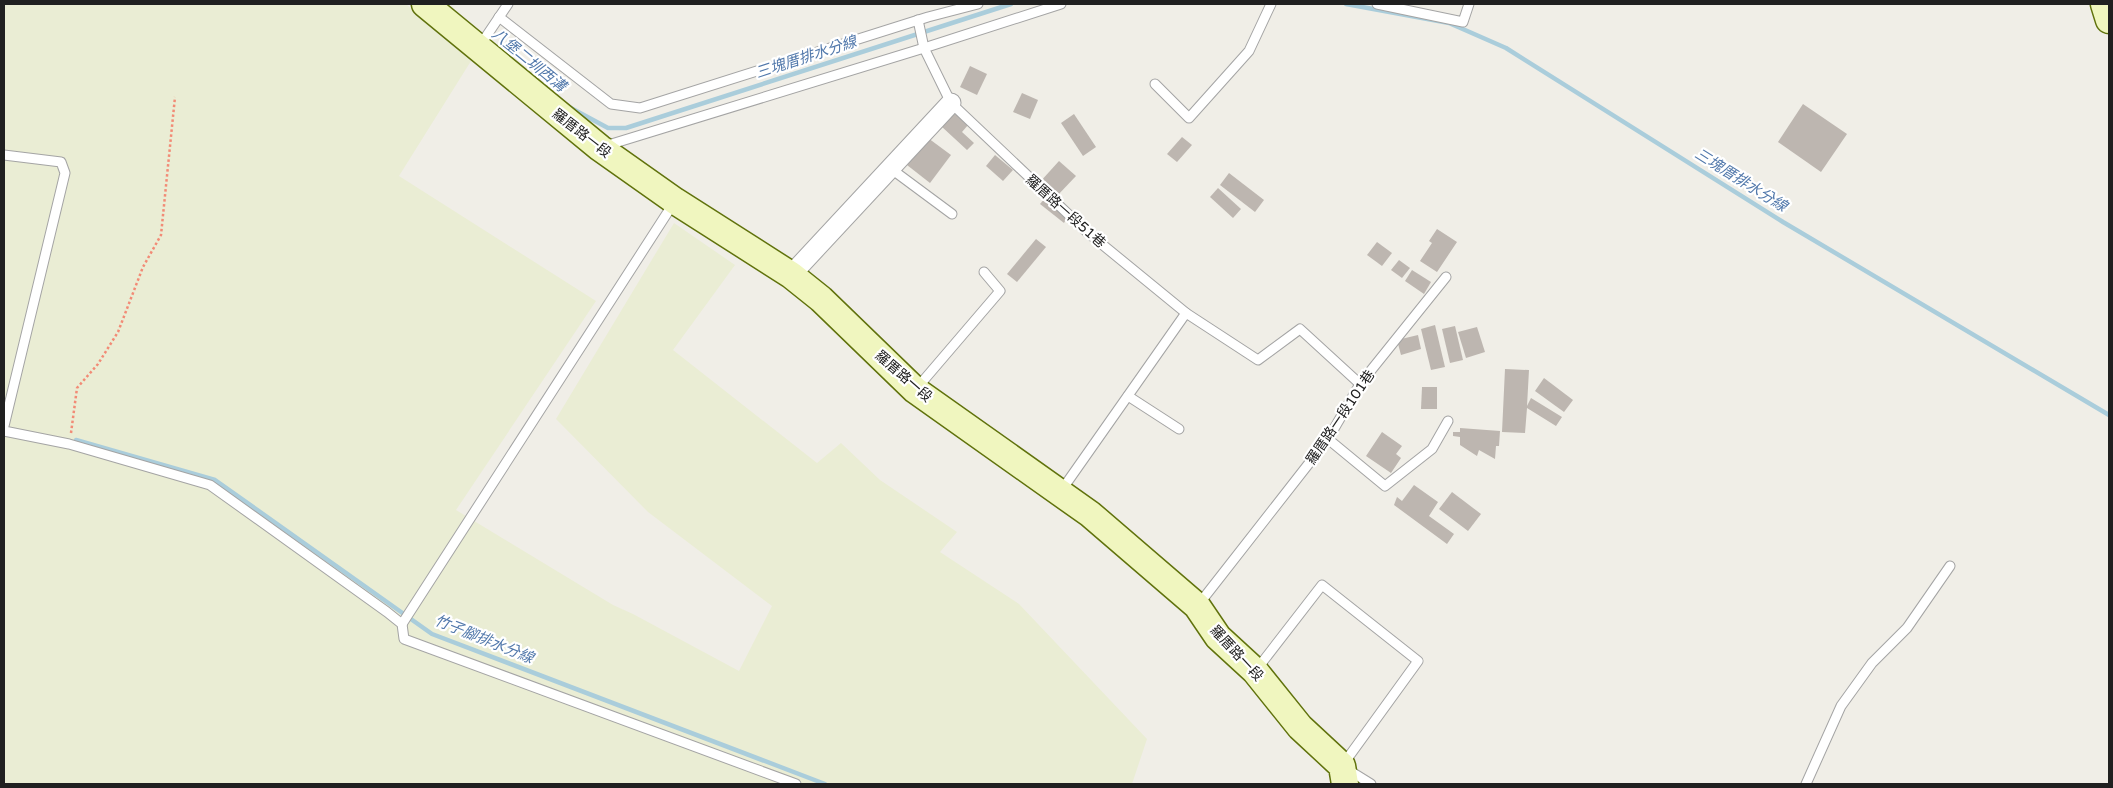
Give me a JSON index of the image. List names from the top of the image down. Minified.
{"streets":{"street":["羅厝路一段"],"lane":["羅厝路一段51巷","羅厝路一段101巷"]},"crossings":[["羅厝路一段","羅厝路一段101巷"],["羅厝路一段51巷","羅厝路一段101巷"]],"water":["三塊厝排水分線","八堡二圳西溝","竹子腳排水分線"]}
